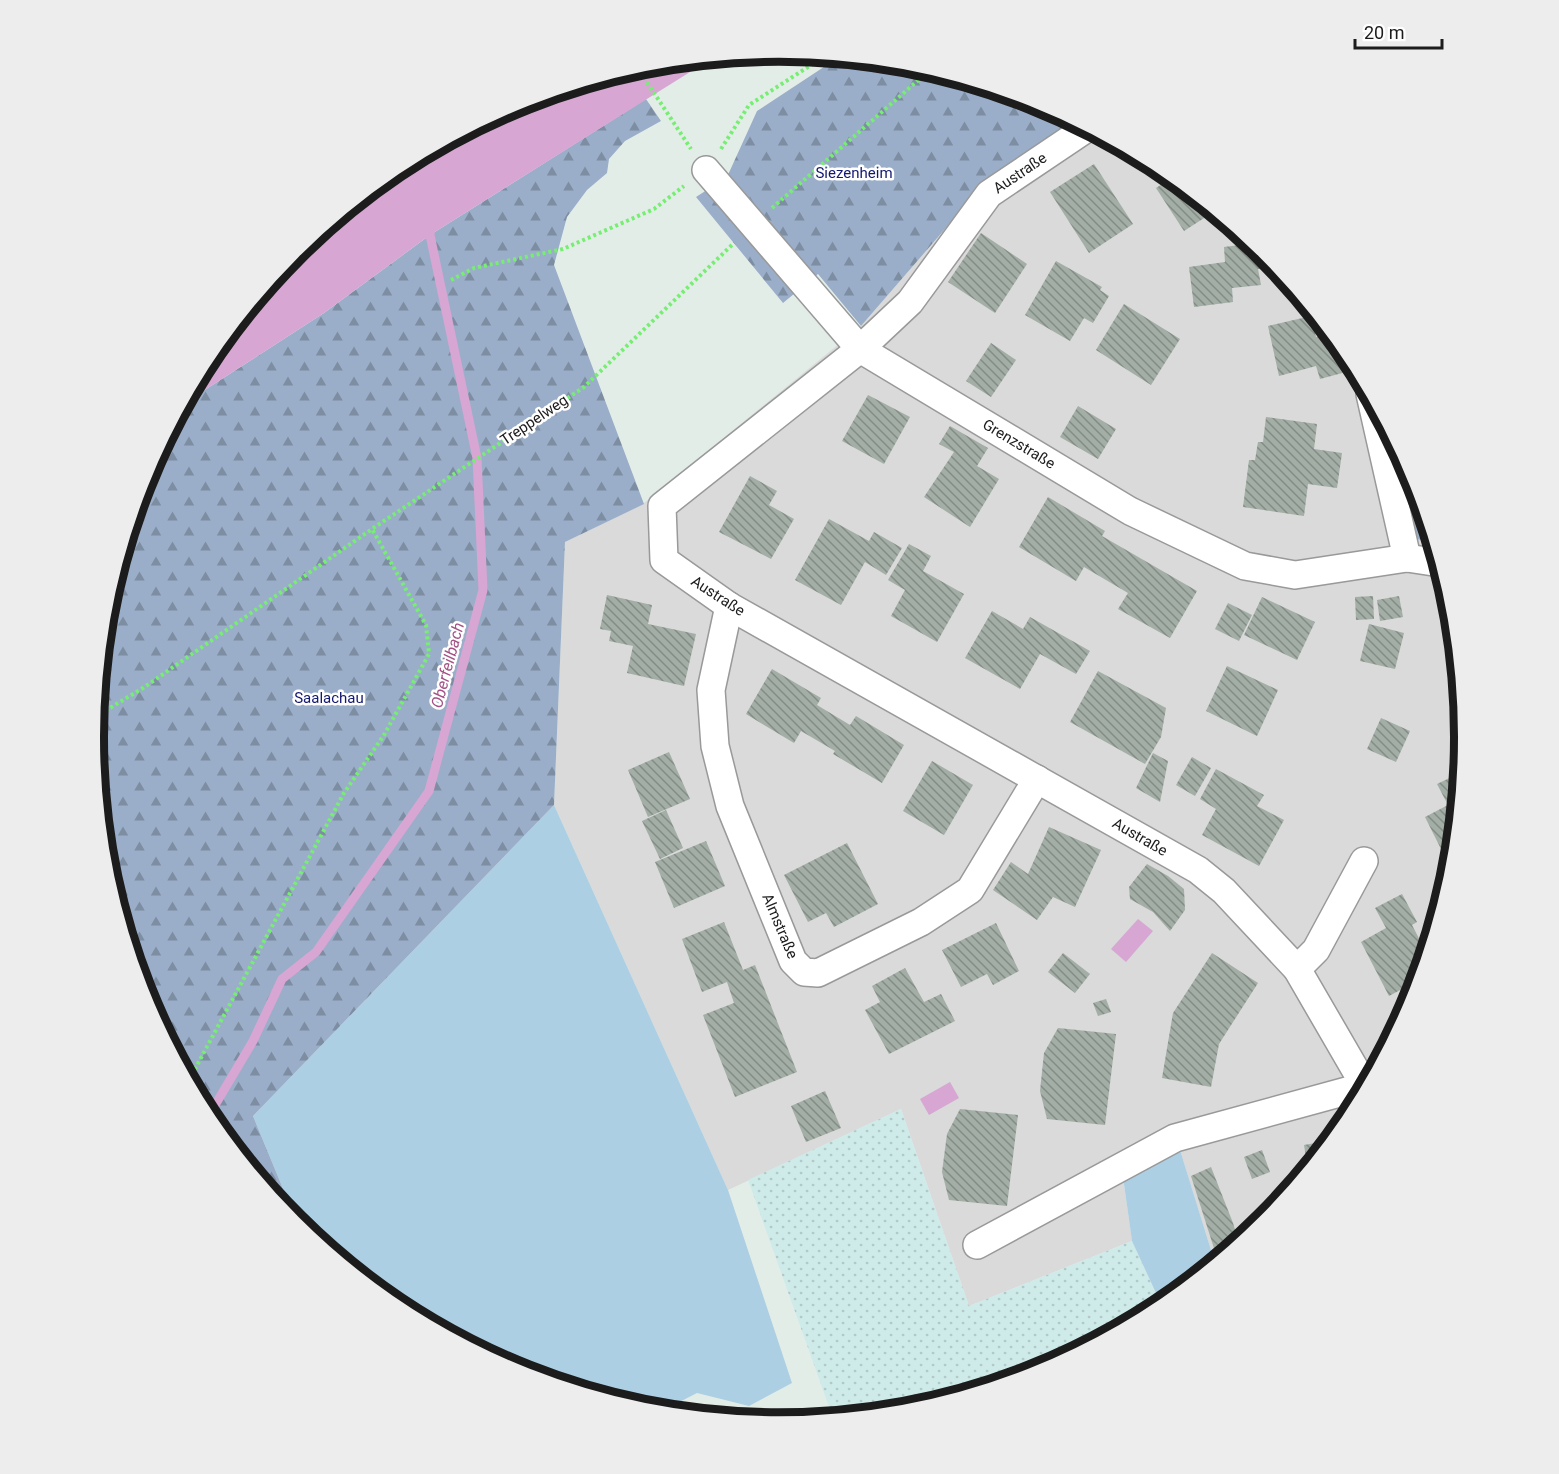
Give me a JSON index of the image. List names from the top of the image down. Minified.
{"streets":{"street":["Austraße","Grenzstraße","Almstraße"],"path":["Treppelweg"]},"crossings":[["Austraße","Grenzstraße"],["Austraße","Almstraße"],["Treppelweg","Grenzstraße"]],"water":["Oberfeilbach"],"parks":["Siezenheim","Saalachau"],"scale_bar":"20 m"}
